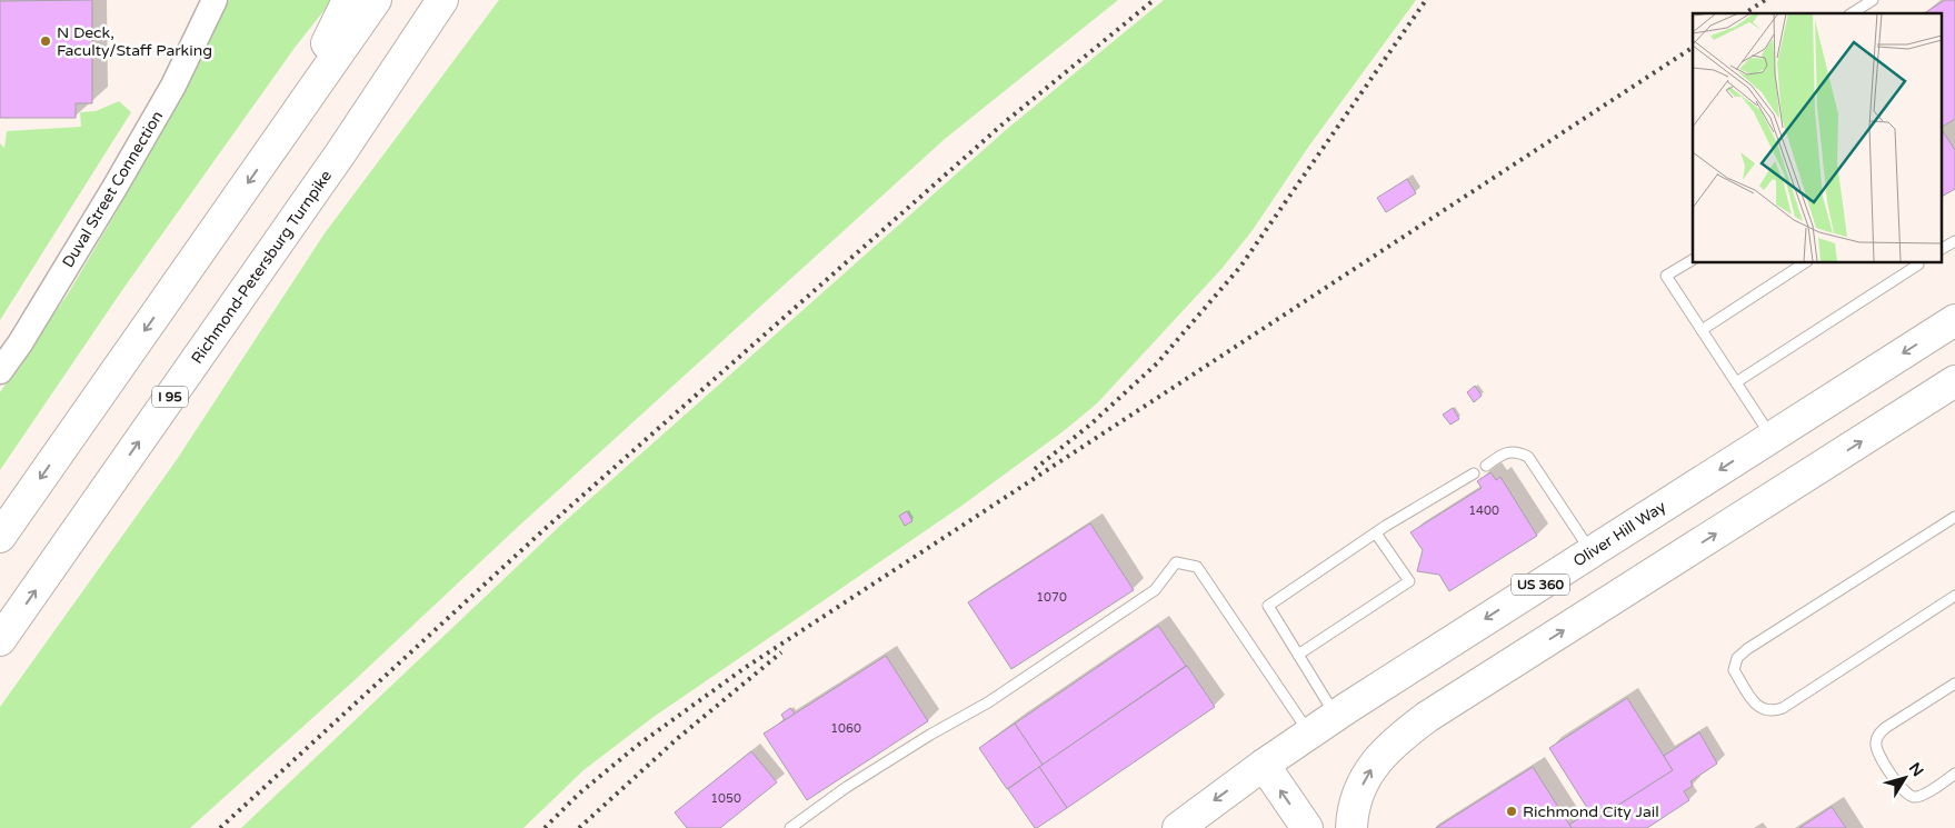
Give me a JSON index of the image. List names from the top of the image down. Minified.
{"streets":{"main road":["Richmond-Petersburg Turnpike","I 95","Oliver Hill Way","US 360"],"street":["Duval Street Connection"]},"places":["N Deck, Faculty/Staff Parking","Richmond City Jail"],"house_numbers":["1400","1070","1060","1050"],"north":"top right"}
